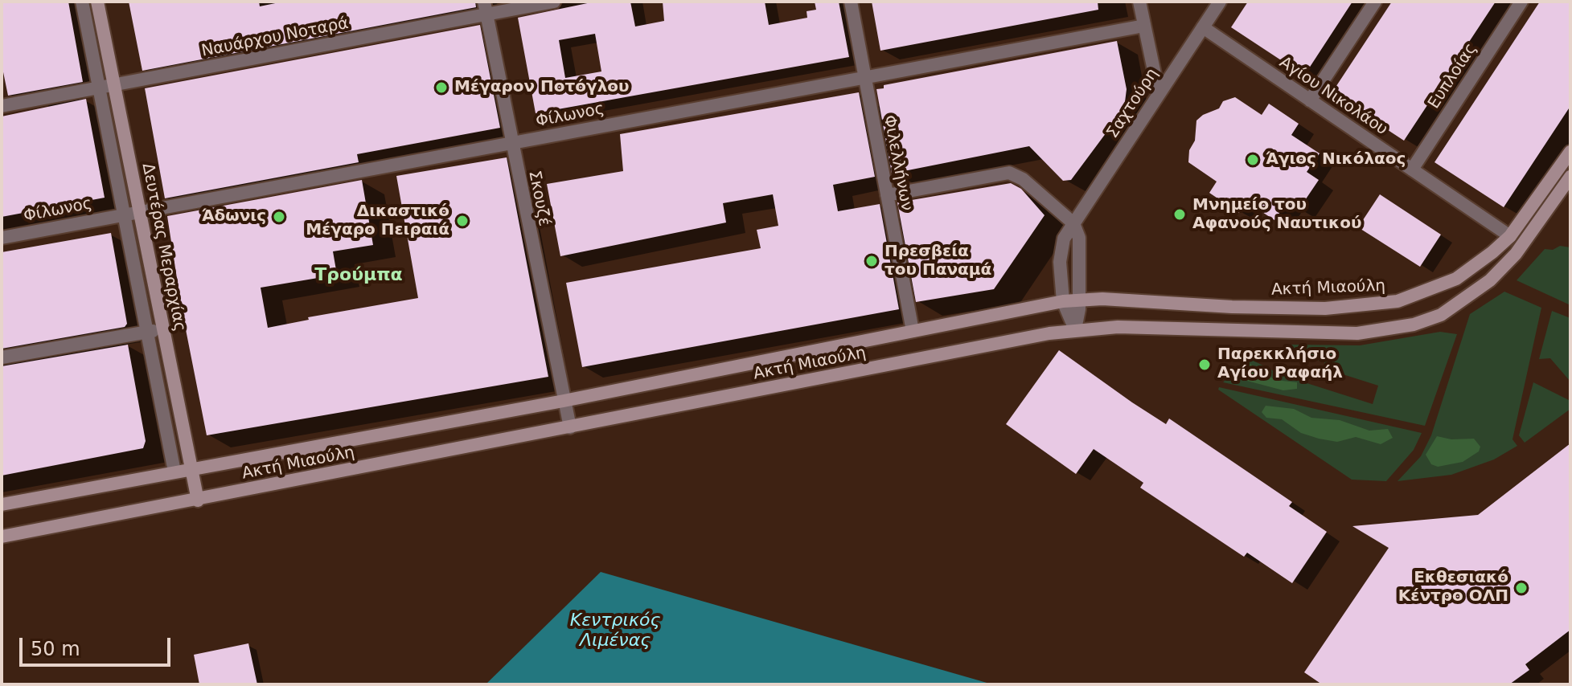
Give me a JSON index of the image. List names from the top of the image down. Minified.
{"streets":{"main road":["Δευτέρας Μεραρχίας","Ακτή Μιαούλη"],"street":["Ναυάρχου Νοταρά","Ευπλοίας","Αγίου Νικολάου","Σαχτούρη","Φίλωνος","Φιλελλήνων","Σκουζέ"]},"crossings":[["Ναυάρχου Νοταρά","Σκουζέ"],["Ναυάρχου Νοταρά","Δευτέρας Μεραρχίας"],["Ευπλοίας","Αγίου Νικολάου"],["Αγίου Νικολάου","Σαχτούρη"],["Αγίου Νικολάου","Ακτή Μιαούλη"],["Σαχτούρη","Ακτή Μιαούλη"],["Φίλωνος","Φιλελλήνων"],["Φίλωνος","Σκουζέ"],["Φίλωνος","Δευτέρας Μεραρχίας"],["Φιλελλήνων","Ακτή Μιαούλη"],["Σκουζέ","Ακτή Μιαούλη"],["Δευτέρας Μεραρχίας","Ακτή Μιαούλη"]],"districts":["Τρούμπα"],"water":["Κεντρικός Λιμένας"],"places":["Μέγαρον Ποτόγλου","Άγιος Νικόλαος","Μνημείο του Αφανούς Ναυτικού","Άδωνις","Δικαστικό Μέγαρο Πειραιά","Πρεσβεία του Παναμά","Παρεκκλήσιο Αγίου Ραφαήλ","Εκθεσιακό Κέντρο ΟΛΠ"],"scale_bar":"50 m"}
